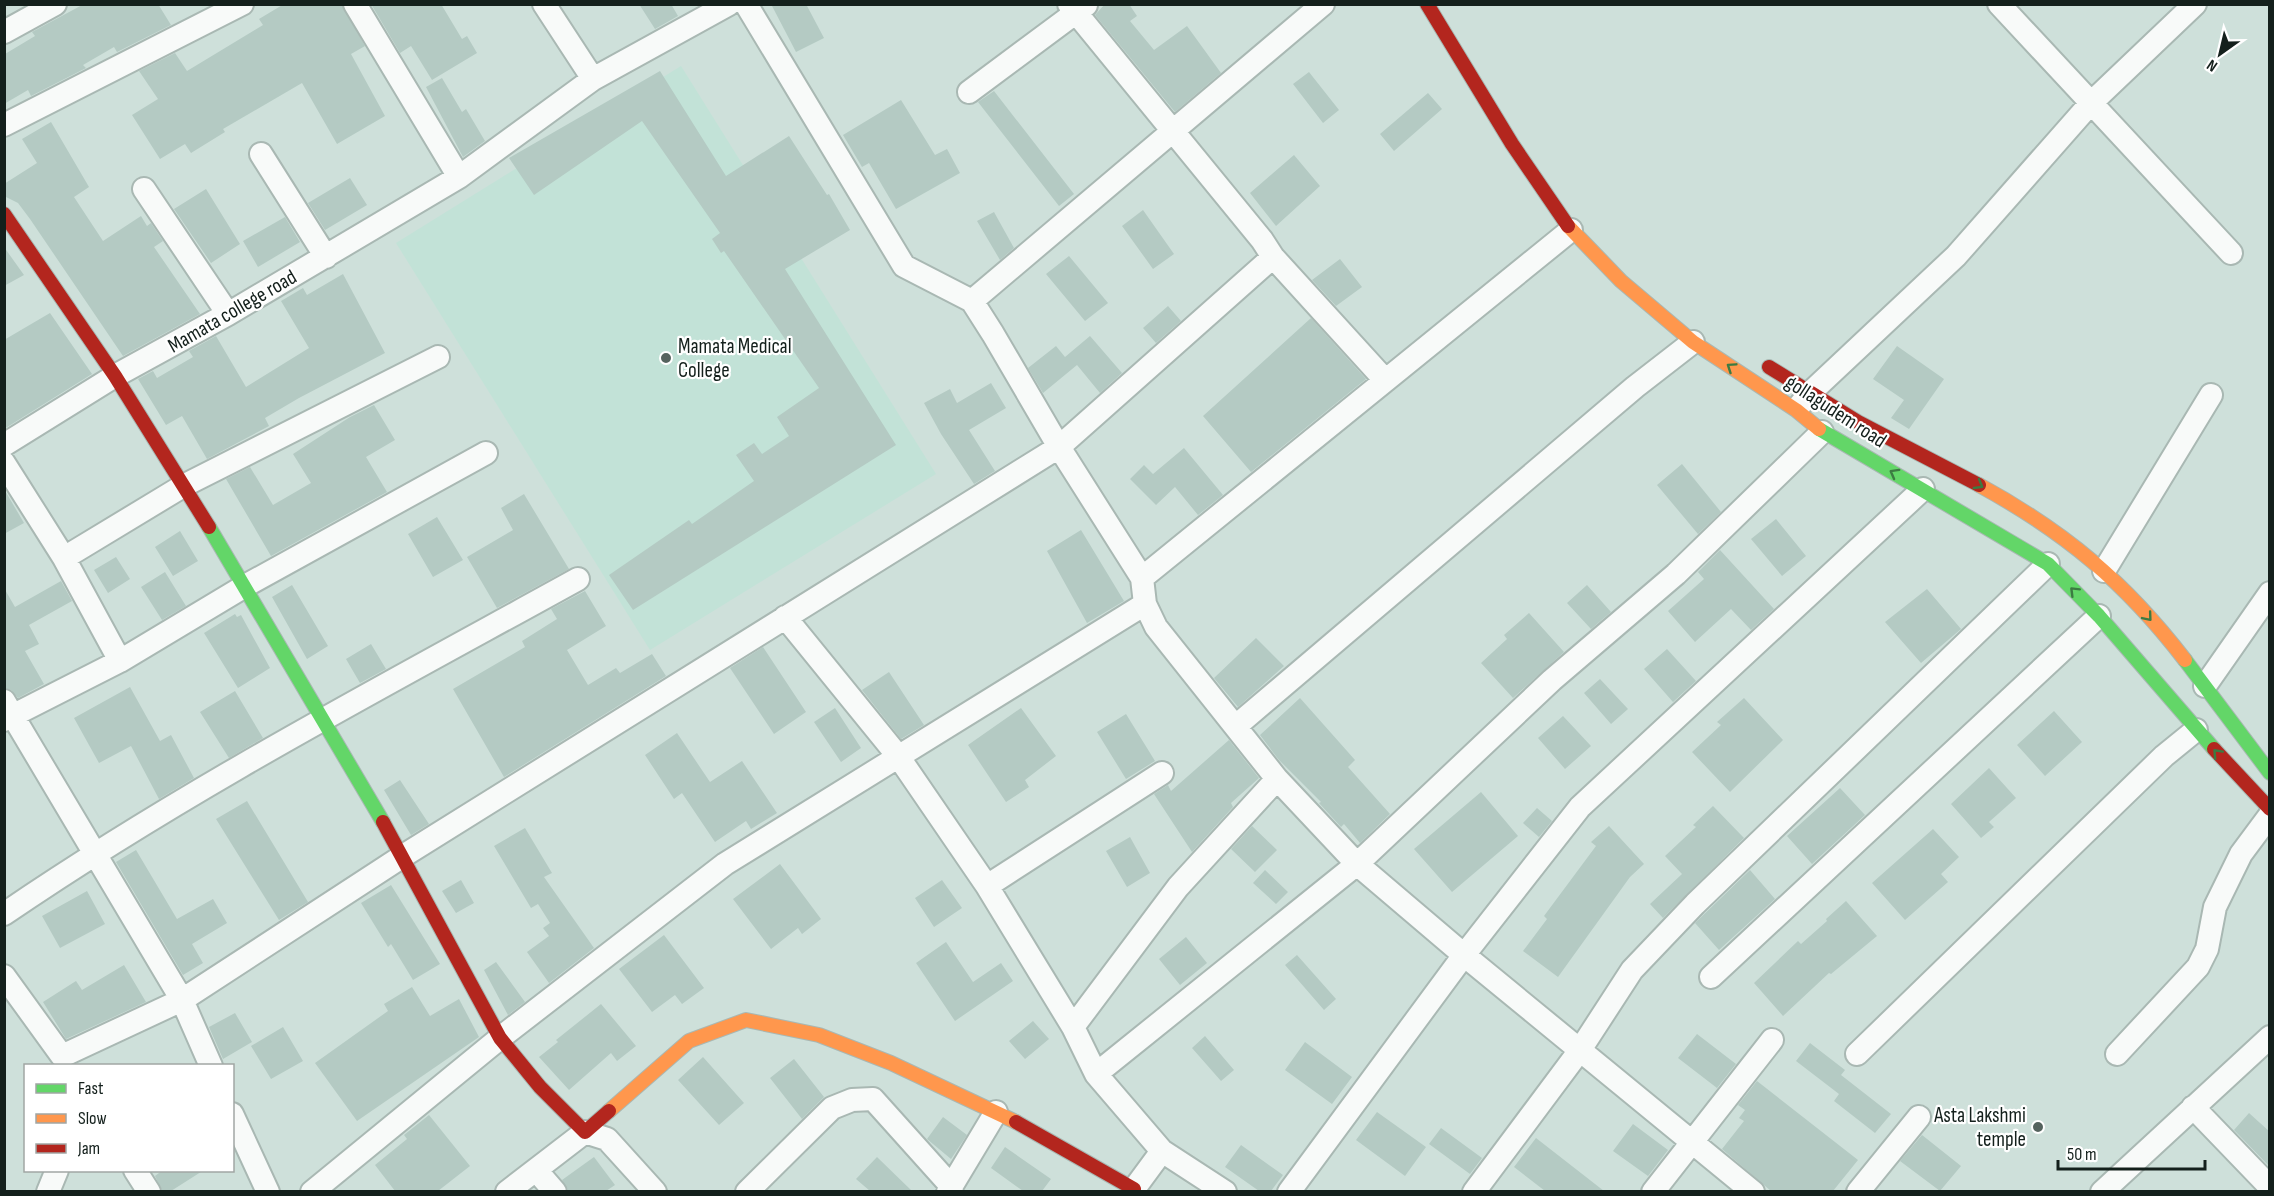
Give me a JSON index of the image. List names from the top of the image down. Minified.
{"streets":{"street":["Mamata college road","gollagudem road"]},"places":["Mamata Medical College","Asta Lakshmi temple"],"legend":["Fast","Slow","Jam"],"scale_bar":"50 m","north":"bottom left"}
